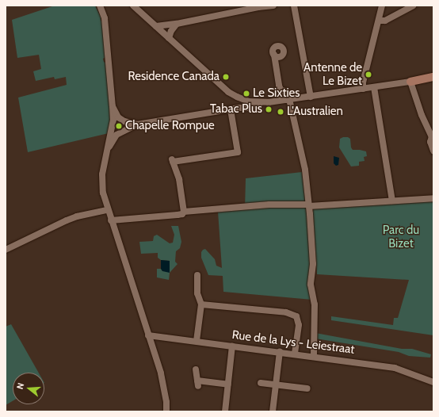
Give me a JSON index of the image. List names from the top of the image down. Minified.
{"streets":{"street":["Rue de la Lys - Leiestraat"]},"parks":["Parc du Bizet"],"places":["Antenne de Le Bizet","Residence Canada","Le Sixties","Tabac Plus","L'Australien","Chapelle Rompue"],"north":"left"}
